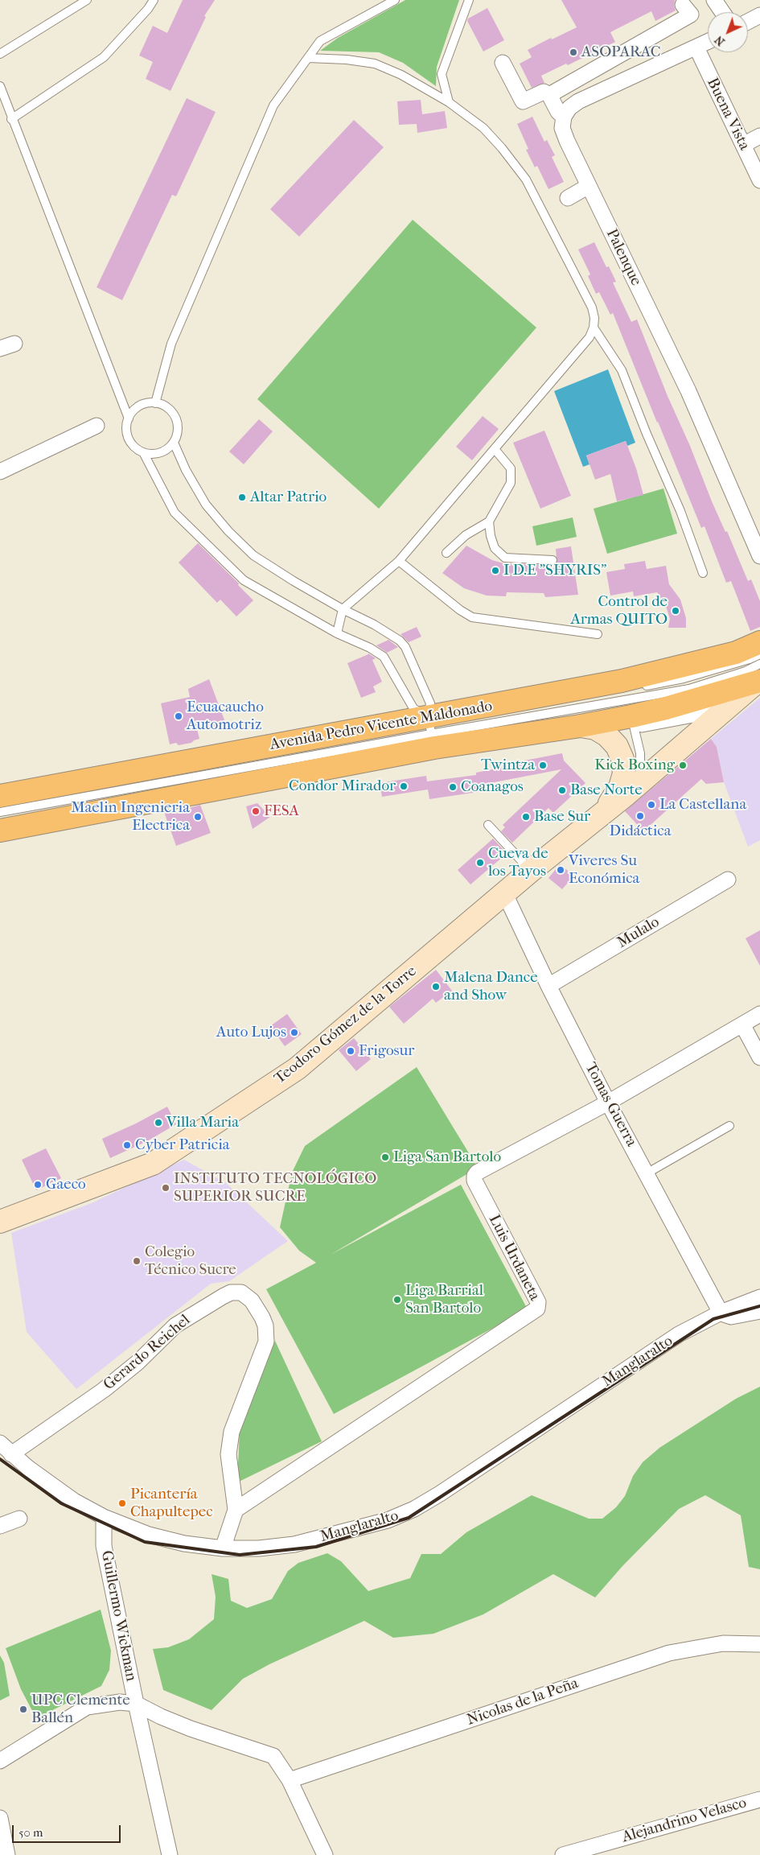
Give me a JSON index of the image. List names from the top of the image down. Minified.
{"streets":{"main road":["Avenida Pedro Vicente Maldonado"],"street":["Buena Vista","Palenque","Mulalo","Teodoro Gómez de la Torre","Tomas Guerra","Luis Urdaneta","Gerardo Reichel","Manglaralto","Guillermo Wickman","Nicolas de la Peña","Alejandrino Velasco"]},"crossings":[["Avenida Pedro Vicente Maldonado","Teodoro Gómez de la Torre"],["Mulalo","Tomas Guerra"],["Teodoro Gómez de la Torre","Tomas Guerra"],["Tomas Guerra","Luis Urdaneta"],["Tomas Guerra","Manglaralto"],["Luis Urdaneta","Gerardo Reichel"],["Gerardo Reichel","Manglaralto"],["Manglaralto","Guillermo Wickman"]],"places":["ASOPARAC","Altar Patrio","I D.E \"SHYRIS\"","Control de Armas QUITO","Ecuacaucho Automotriz","Twintza","Kick Boxing","Condor Mirador","Coanagos","Base Norte","La Castellana","FESA","Didáctica","Maelin Ingenieria Electrica","Base Sur","Cueva de los Tayos","Viveres Su Económica","Malena Dance and Show","Auto Lujos","Frigosur","Villa Maria","Cyber Patricia","Liga San Bartolo","Gaeco","INSTITUTO TECNOLÓGICO SUPERIOR SUCRE","Colegio Técnico Sucre","Liga Barrial San Bartolo","Picantería Chapultepec","UPC Clemente Ballén"],"scale_bar":"50 m","north":"bottom left"}
